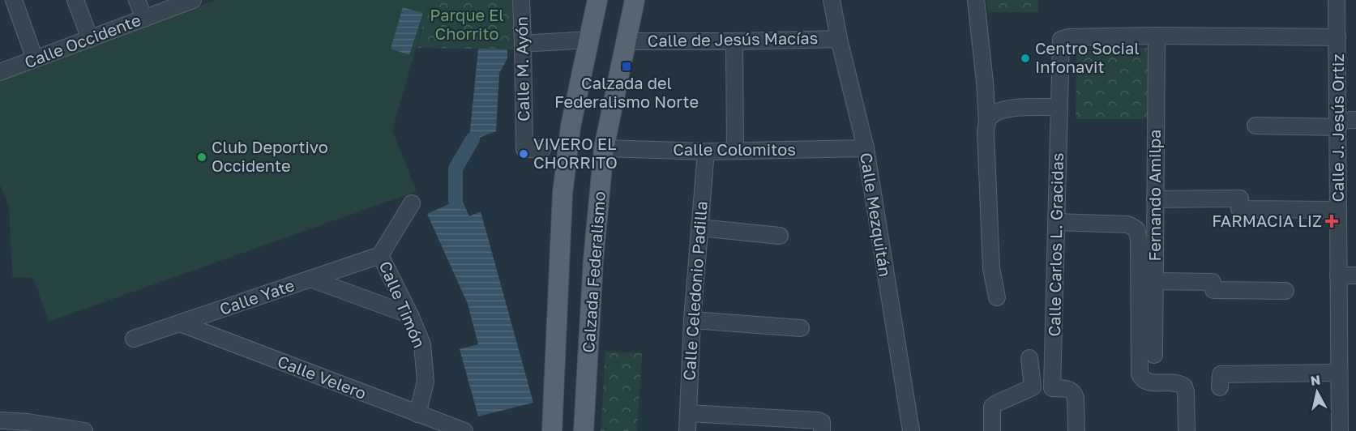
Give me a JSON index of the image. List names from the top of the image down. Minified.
{"streets":{"main road":["Calzada Federalismo"],"street":["Calle de Jesús Macías","Calle Occidente","Calle M. Ayón","Calle J. Jesús Ortiz","Calle Colomitos","Fernando Amilpa","Calle Mezquitán","Calle Carlos L. Gracidas","Calle Celedonio Padilla","Calle Yate","Calle Timón","Calle Velero"]},"crossings":[["Calle de Jesús Macías","Calle Mezquitán"],["Calle de Jesús Macías","Calzada Federalismo"],["Calle M. Ayón","Calzada Federalismo"],["Calle Colomitos","Calle Mezquitán"],["Calle Colomitos","Calzada Federalismo"],["Calle Colomitos","Calle Celedonio Padilla"],["Fernando Amilpa","Calle Carlos L. Gracidas"],["Calle Yate","Calle Timón"],["Calle Yate","Calle Velero"],["Calle Timón","Calle Velero"]],"parks":["Parque El Chorrito"],"places":{"other":["Centro Social Infonavit","VIVERO EL CHORRITO","Club Deportivo Occidente"],"transit":["Calzada del Federalismo Norte"],"health":["FARMACIA LIZ"]},"north":"top"}
